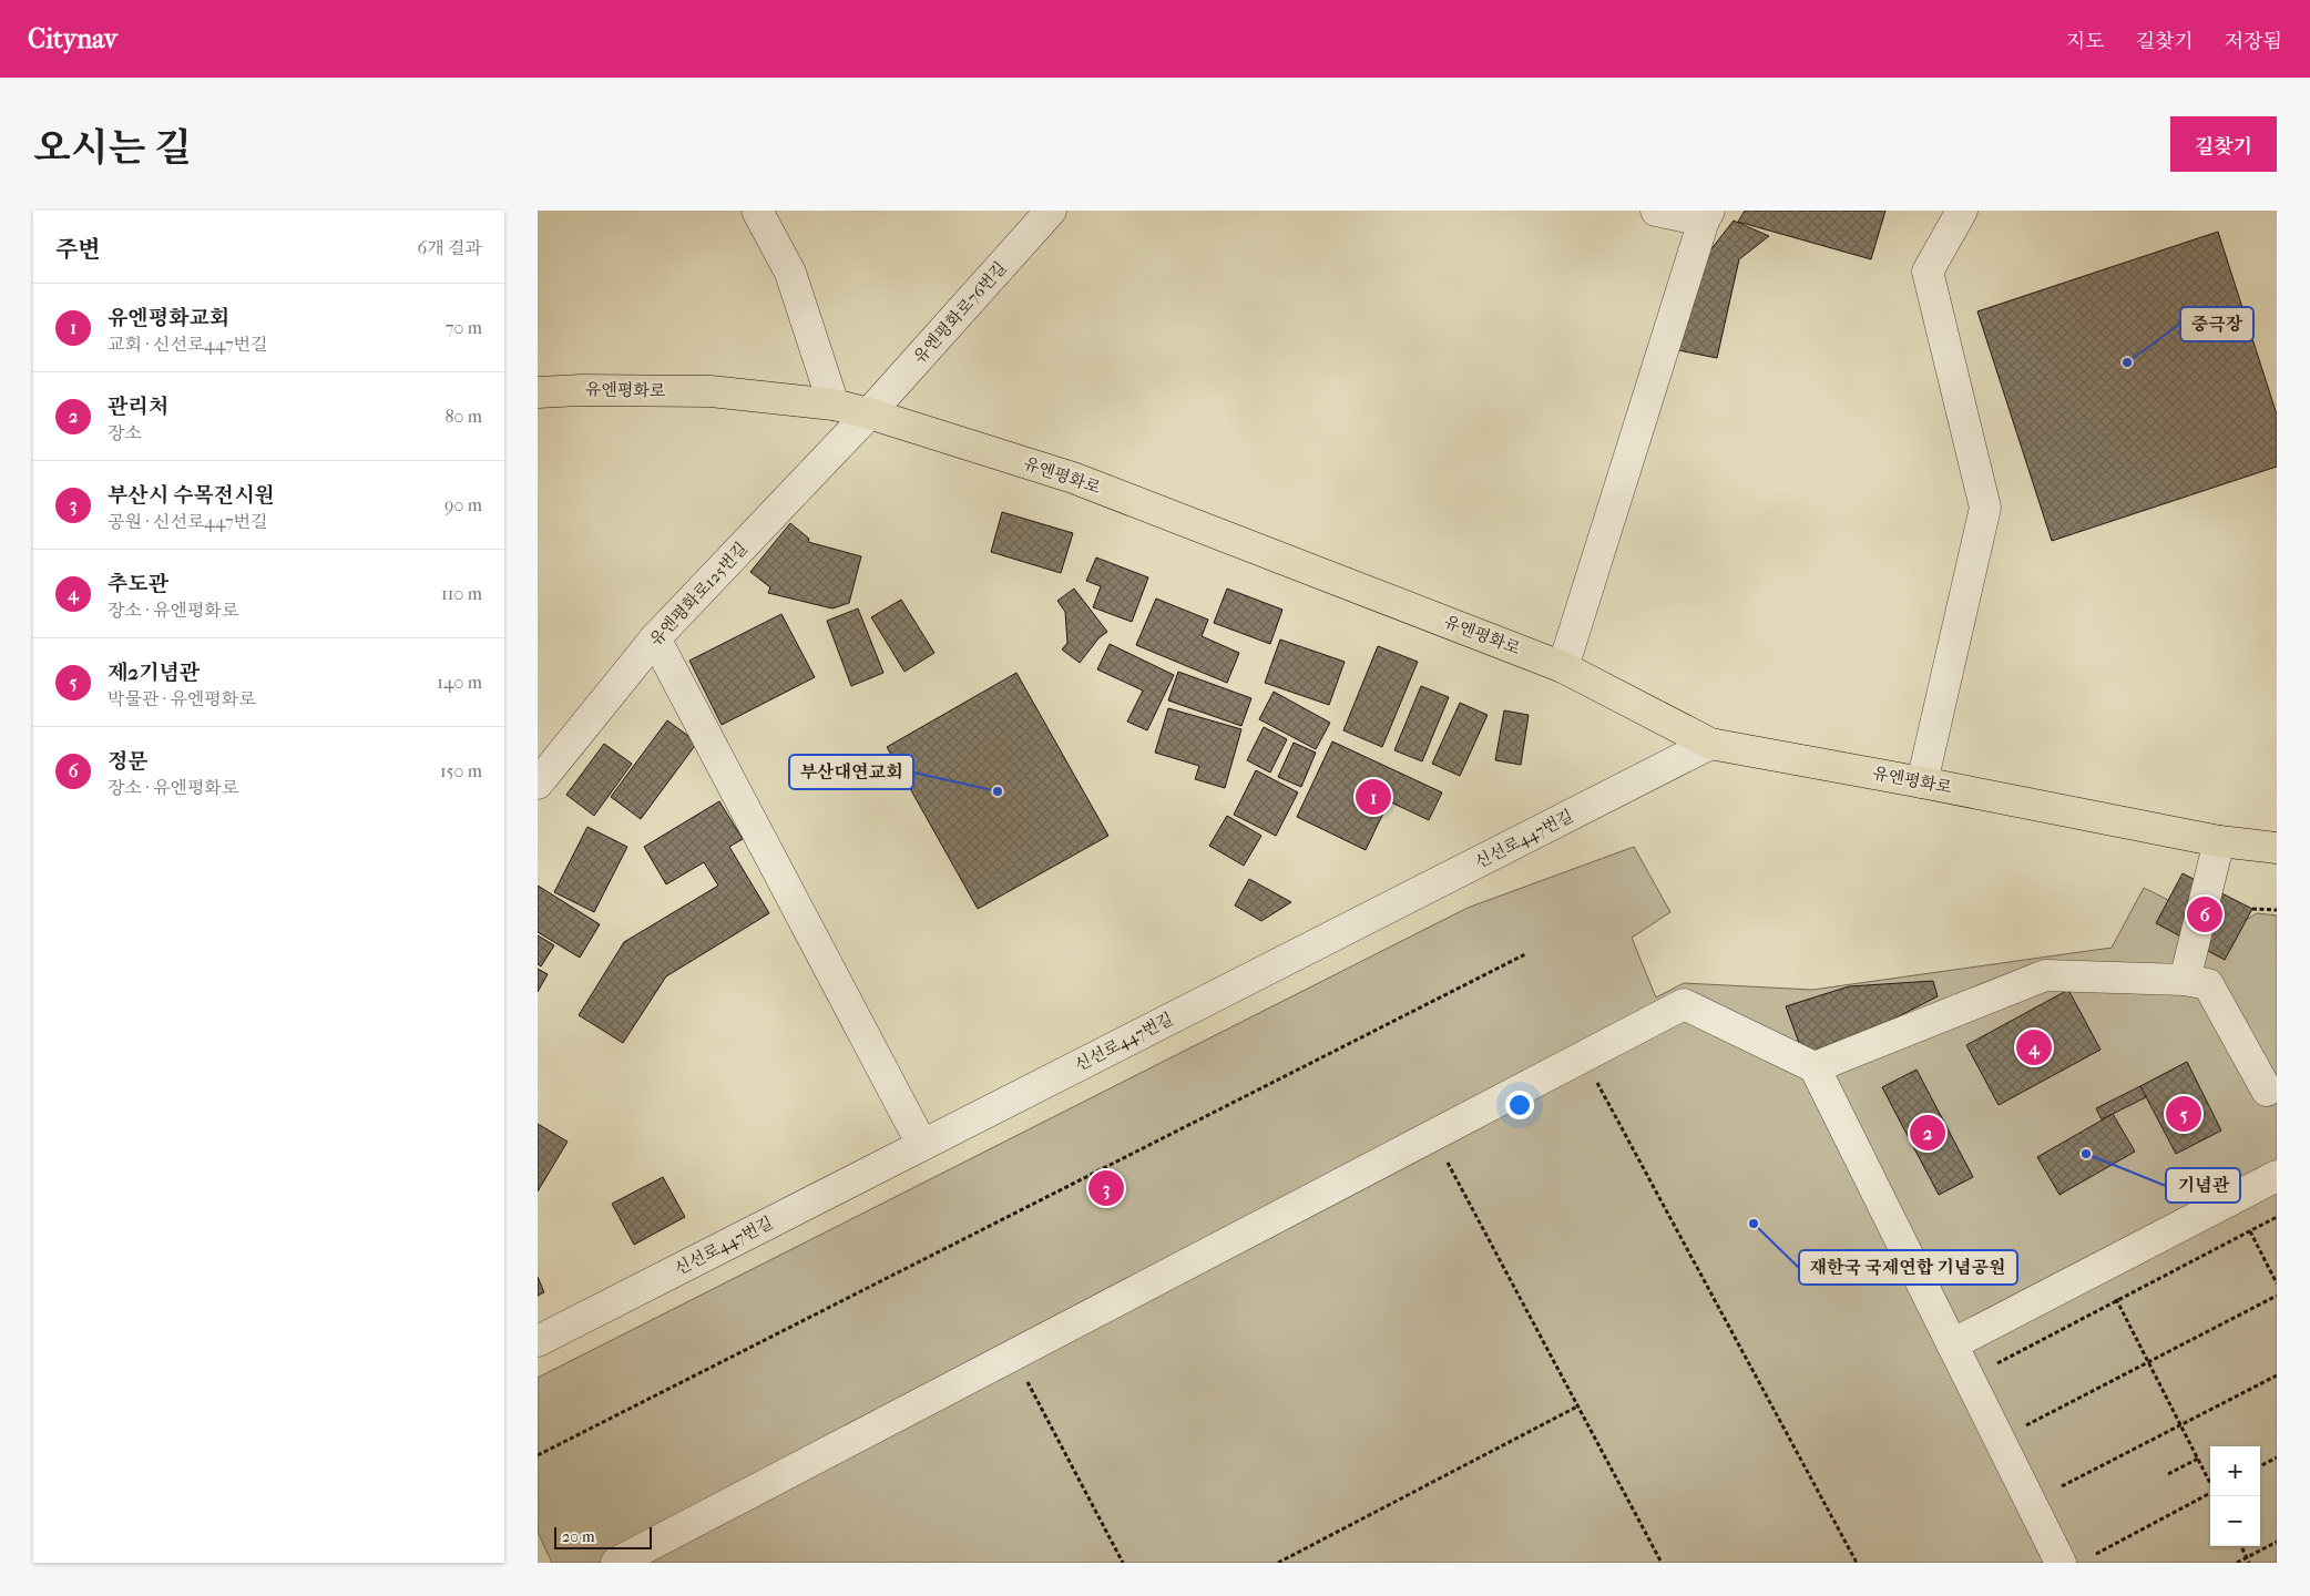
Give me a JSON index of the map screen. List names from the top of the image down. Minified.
{"streets":{"main road":["유엔평화로"],"street":["유엔평화로76번길","유엔평화로125번길","신선로447번길"]},"crossings":[["유엔평화로76번길","유엔평화로"],["유엔평화로76번길","유엔평화로125번길"],["유엔평화로","유엔평화로125번길"],["유엔평화로","신선로447번길"]],"places":["중극장","부산대연교회","기념관","재한국 국제연합 기념공원"],"scale_bar":"20 m","page":{"header":"Citynav","nav":["지도","길찾기","저장됨"],"title":"오시는 길","buttons":"길찾기","heading":["주변","6개 결과"],"list":[{"mark":"1","name":"유엔평화교회","note":"교회 · 신선로447번길","value":"70 m"},{"mark":"2","name":"관리처","note":"장소","value":"80 m"},{"mark":"3","name":"부산시 수목전시원","note":"공원 · 신선로447번길","value":"90 m"},{"mark":"4","name":"추도관","note":"장소 · 유엔평화로","value":"110 m"},{"mark":"5","name":"제2기념관","note":"박물관 · 유엔평화로","value":"140 m"},{"mark":"6","name":"정문","note":"장소 · 유엔평화로","value":"150 m"}],"pins":["1","6","4","5","2","3"],"map_buttons":["+","−"],"scale":"20 m"}}
